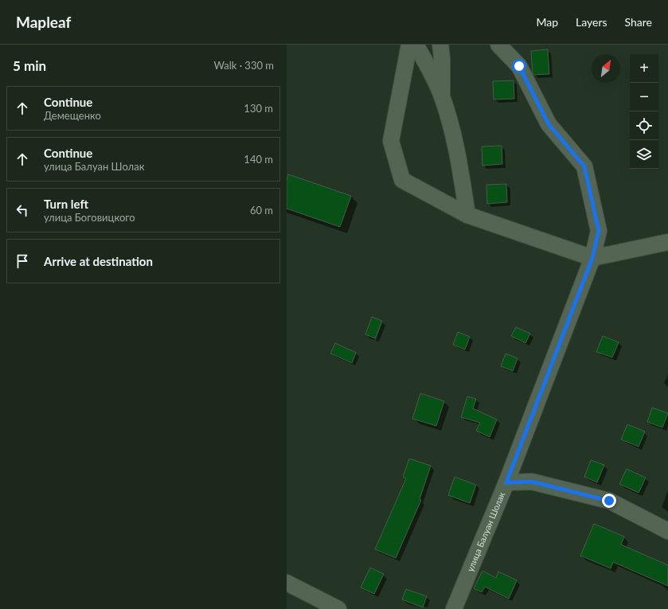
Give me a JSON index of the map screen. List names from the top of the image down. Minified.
{"streets":{"street":["улица Балуан Шолак"]},"north":"top right","page":{"header":"Mapleaf","nav":["Map","Layers","Share"],"heading":["5 min","Walk · 330 m"],"map_buttons":["+","−"],"list":[["Continue","Демещенко","130 m"],["Continue","улица Балуан Шолак","140 m"],["Turn left","улица Боговицкого","60 m"],"Arrive at destination"]}}
